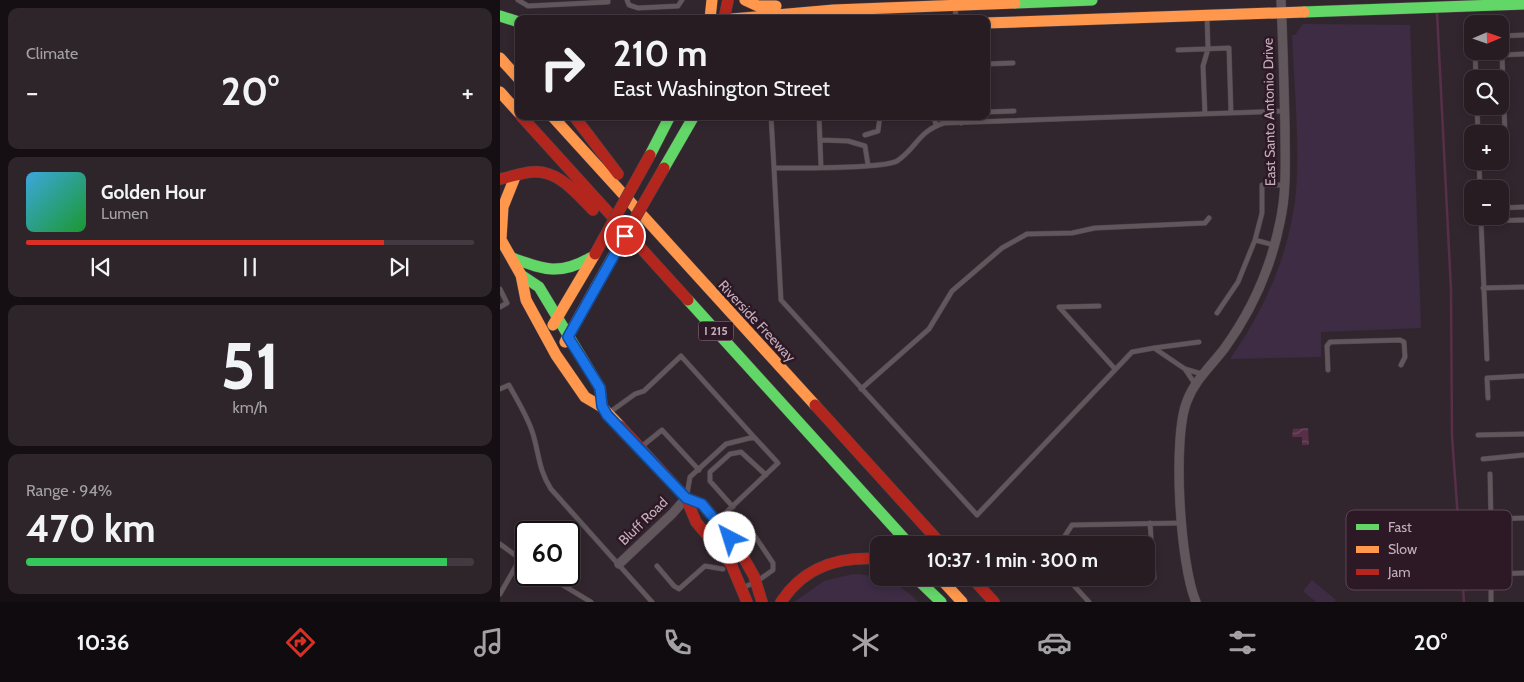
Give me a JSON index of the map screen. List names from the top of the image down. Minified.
{"streets":{"main road":["Riverside Freeway","I 215"],"street":["East Santo Antonio Drive","Bluff Road"]},"legend":["Fast","Slow","Jam"],"north":"right","page":{"tile":["Climate",["51","km/h"],["Range · 94%","470 km"]],"map_buttons":["+","−"],"turn":["210 m","East Washington Street"],"heat":["−","20°","+"],"song":["Golden Hour","Lumen"],"limit":"60","trip":"10:37 · 1 min · 300 m","tabs":["10:36","20°"]}}
